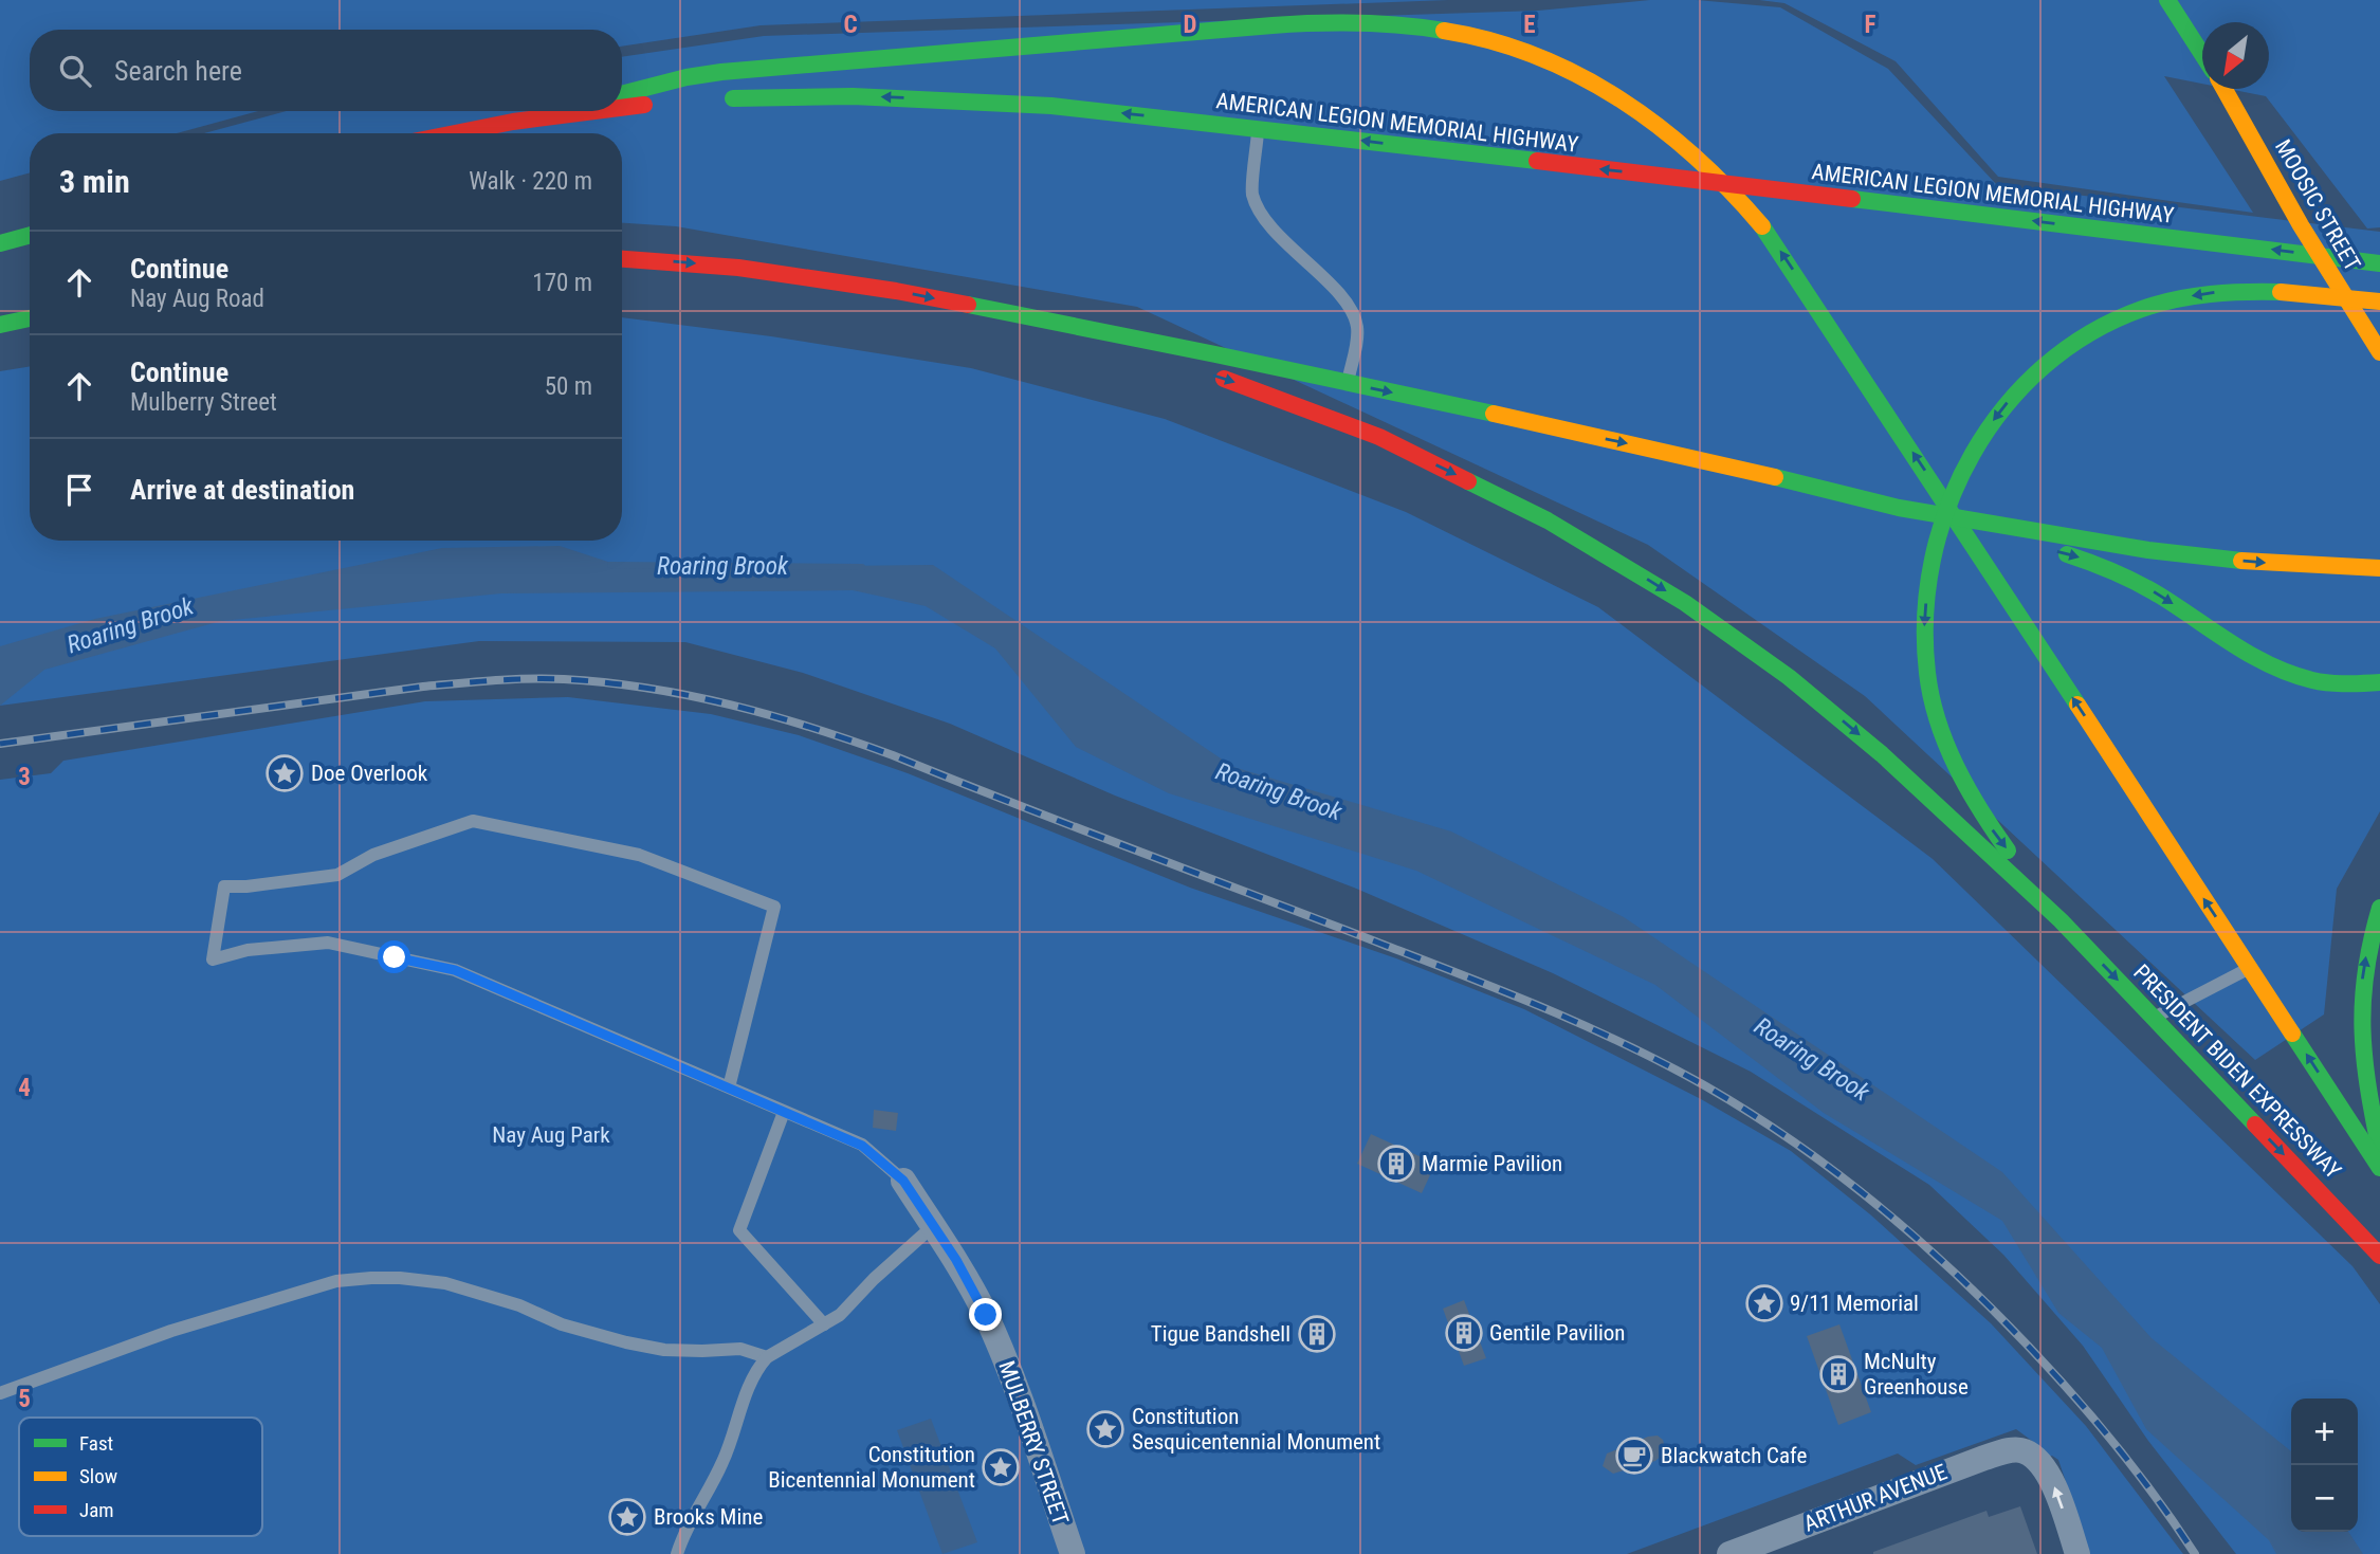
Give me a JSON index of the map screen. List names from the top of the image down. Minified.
{"streets":{"main road":["AMERICAN LEGION MEMORIAL HIGHWAY","MOOSIC STREET","PRESIDENT BIDEN EXPRESSWAY"],"street":["MULBERRY STREET","ARTHUR AVENUE"]},"one_way":["AMERICAN LEGION MEMORIAL HIGHWAY","ARTHUR AVENUE"],"water":["Roaring Brook"],"parks":["Nay Aug Park"],"places":{"place":["Doe Overlook","9/11 Memorial","Constitution Sesquicentennial Monument","Constitution Bicentennial Monument","Brooks Mine"],"building":["Marmie Pavilion","Gentile Pavilion","Tigue Bandshell","McNulty Greenhouse"],"cafe":["Blackwatch Cafe"]},"legend":["Fast","Slow","Jam"],"north":"bottom left","page":{"search":"Search here","heading":["3 min","Walk · 220 m"],"list":[["Continue","Nay Aug Road","170 m"],["Continue","Mulberry Street","50 m"],"Arrive at destination"],"map_buttons":["+","−"]},"grid":{"columns":["C","D","E","F"],"rows":["3","4","5"]}}
